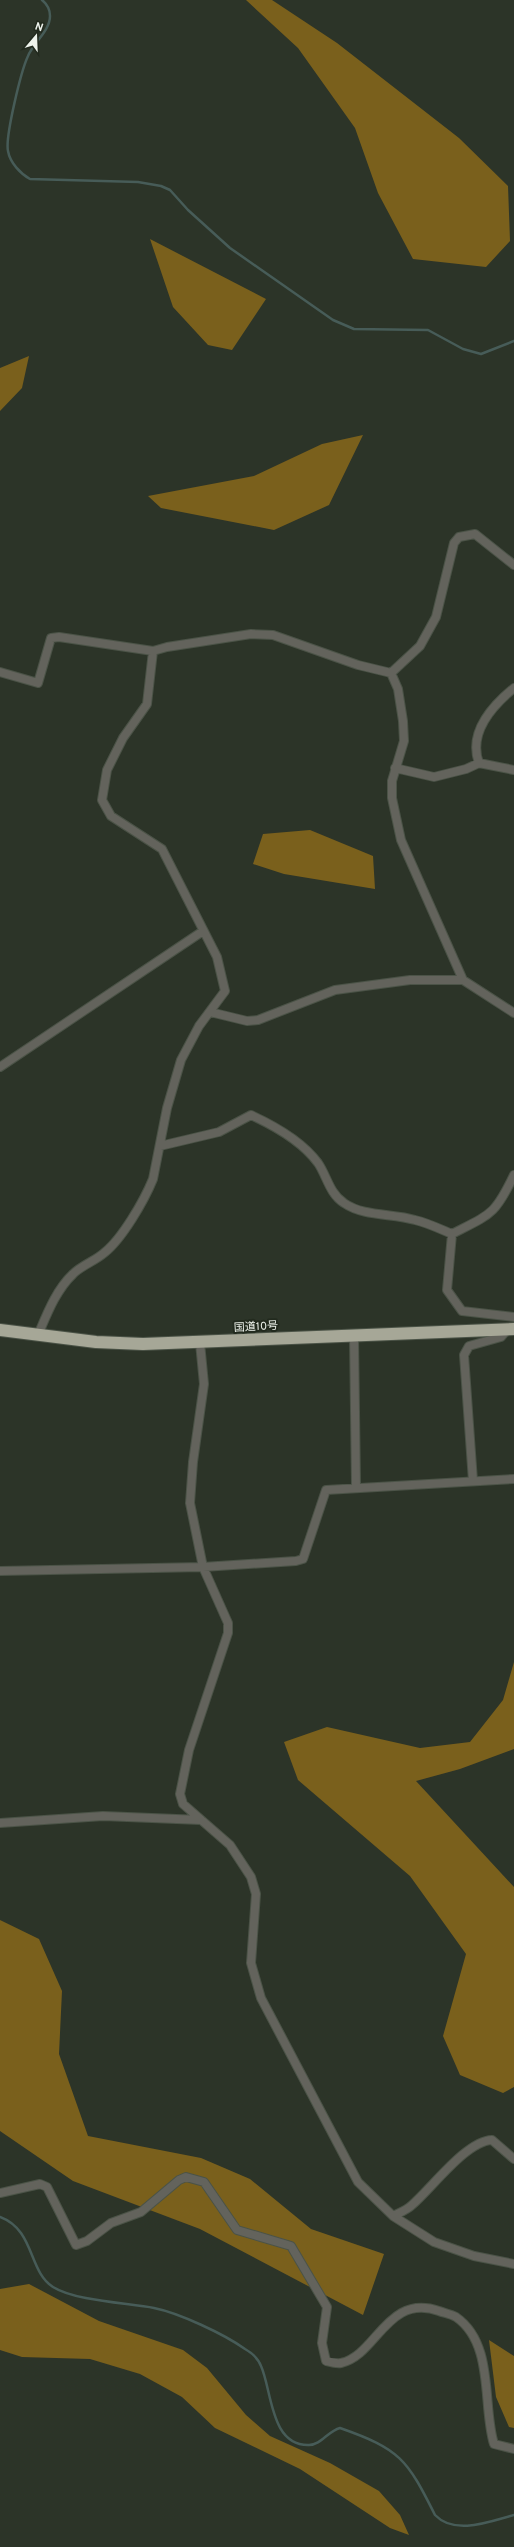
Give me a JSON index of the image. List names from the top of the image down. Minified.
{"streets":{"highway":["国道10号"]},"north":"top"}
